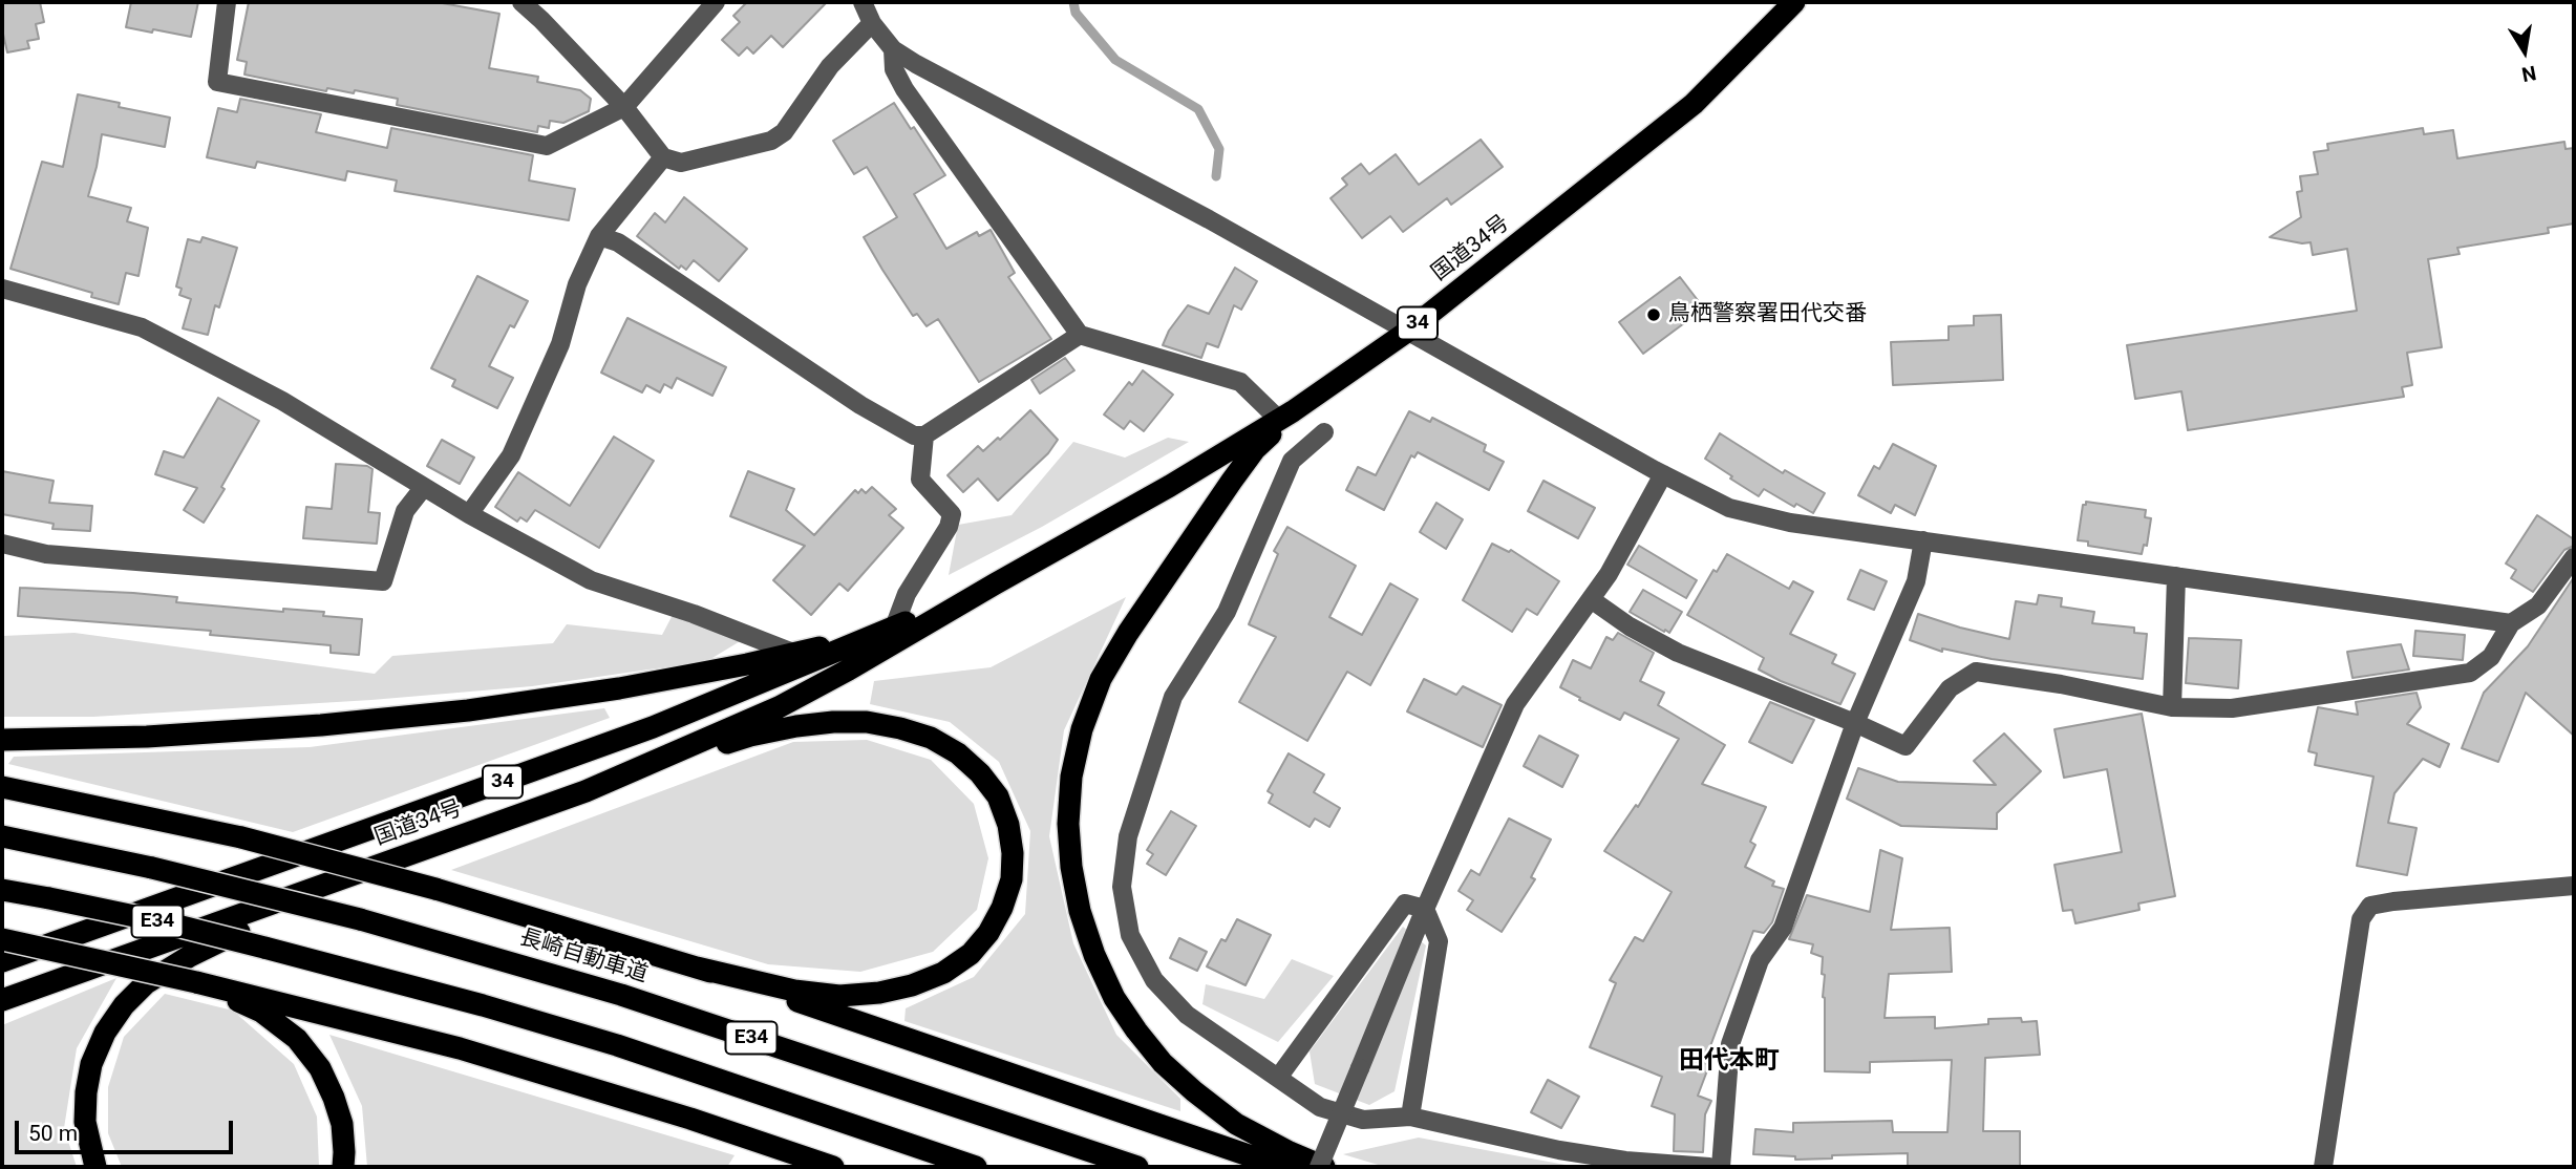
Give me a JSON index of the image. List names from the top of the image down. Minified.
{"streets":{"highway":["国道34号","34","E34","長崎自動車道"]},"districts":["田代本町"],"places":["鳥栖警察署田代交番"],"scale_bar":"50 m","north":"bottom"}
